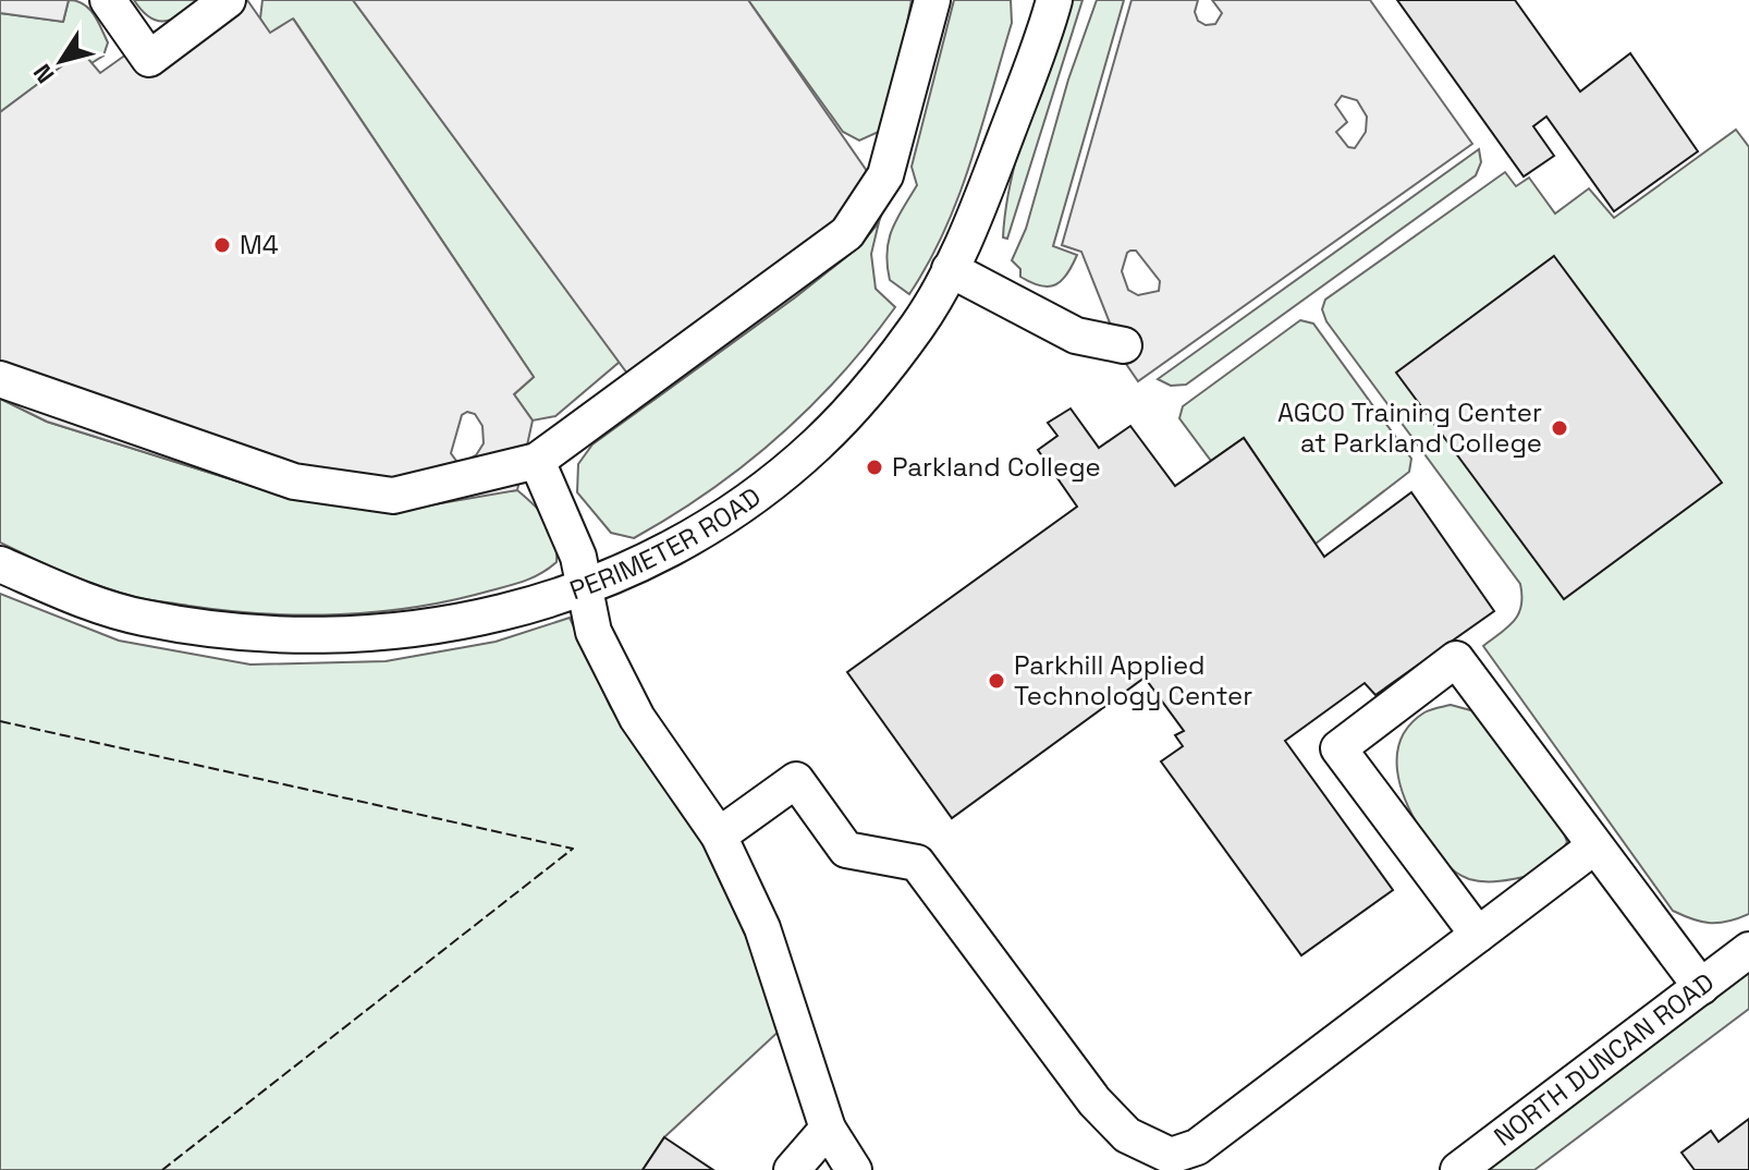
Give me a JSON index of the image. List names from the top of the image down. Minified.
{"streets":{"street":["PERIMETER ROAD","NORTH DUNCAN ROAD"]},"places":["M4","AGCO Training Center at Parkland College","Parkland College","Parkhill Applied Technology Center"],"north":"bottom left"}
